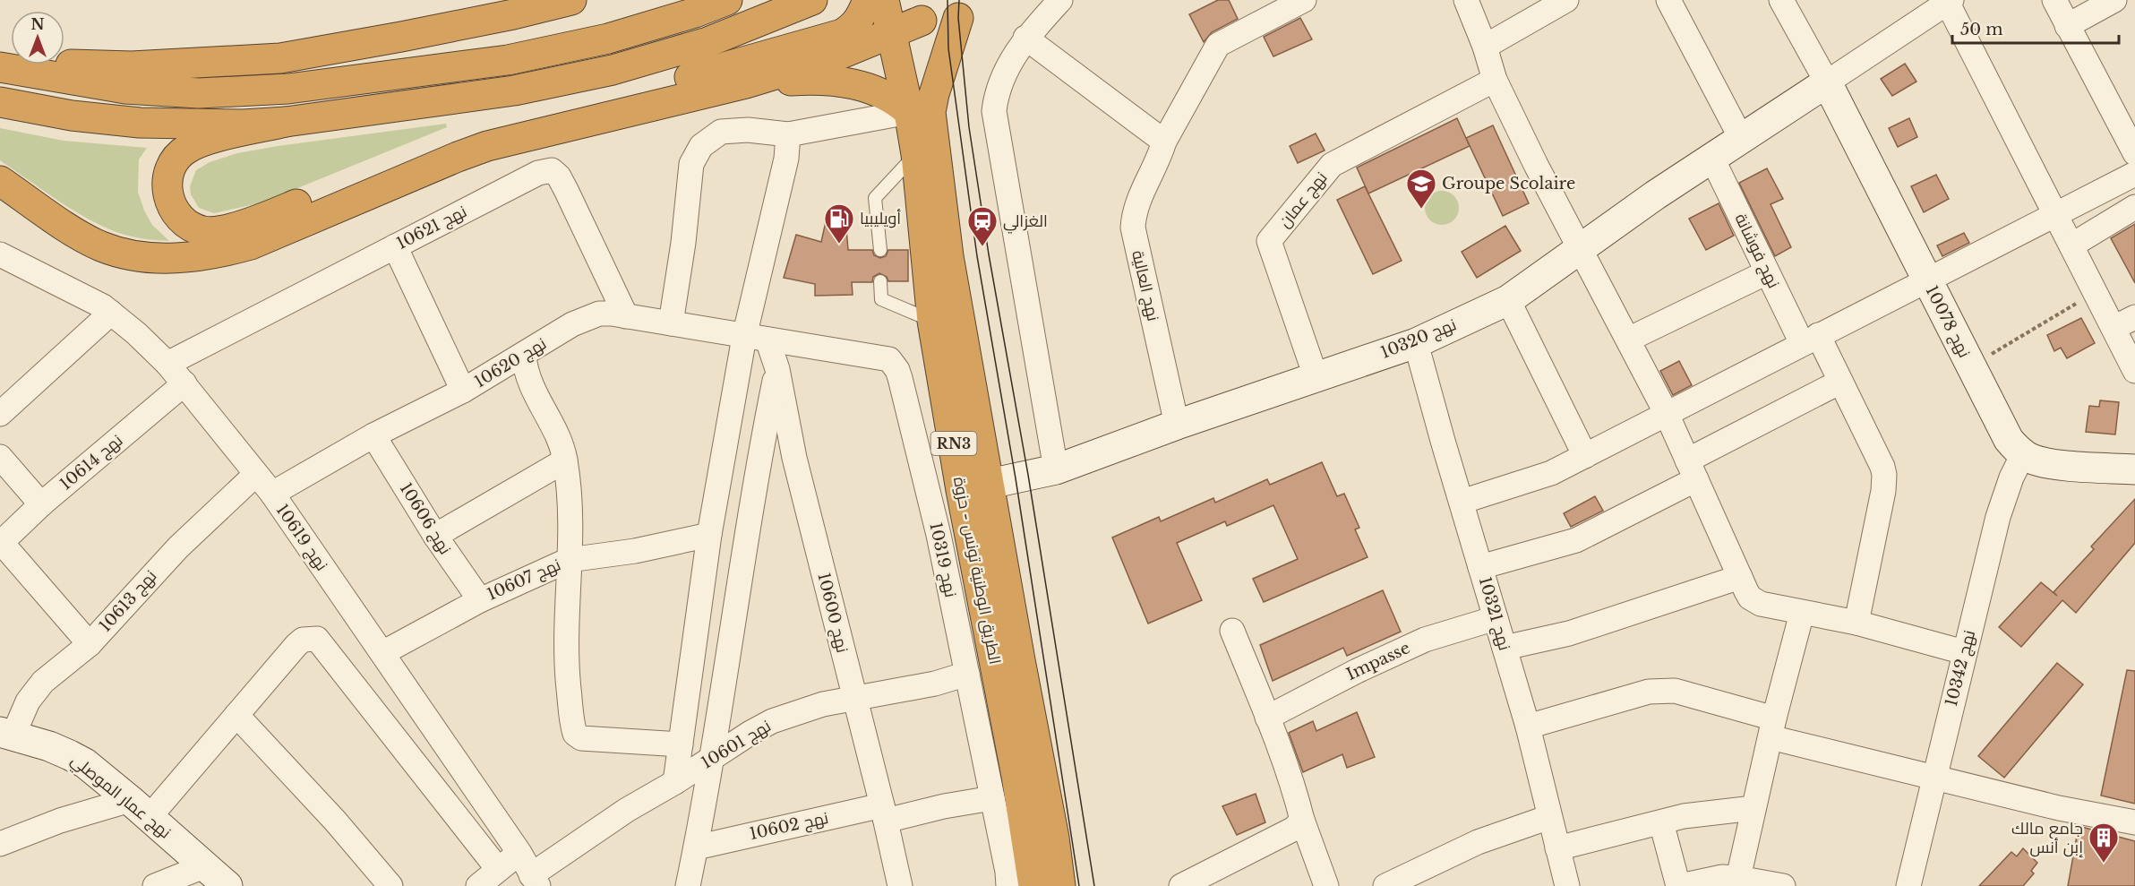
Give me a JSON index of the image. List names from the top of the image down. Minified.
{"streets":{"highway":["RN3","الطريق الوطنية تونس - حزوة"],"street":["نهج عمان","نهج 10621","نهج فوشانة","نهج العالية","نهج 10078","نهج 10320","نهج 10620","نهج 10614","نهج 10606","نهج 10619","نهج 10319","نهج 10607","نهج 10613","نهج 10600","نهج 10321","Impasse","نهج 10342","نهج 10601","نهج عمار الموصلي","نهج 10602"]},"crossings":[["نهج عمان","نهج 10320"],["نهج 10621","نهج 10620"],["نهج 10621","نهج 10619"],["نهج فوشانة","نهج 10320"],["نهج العالية","نهج 10320"],["نهج 10078","نهج 10320"],["نهج 10078","نهج 10342"],["نهج 10320","الطريق الوطنية تونس - حزوة"],["نهج 10320","نهج 10321"],["نهج 10620","نهج 10606"],["نهج 10620","نهج 10619"],["نهج 10620","نهج 10319"],["نهج 10620","نهج 10600"],["RN3","الطريق الوطنية تونس - حزوة"],["نهج 10614","نهج 10619"],["نهج 10606","نهج 10607"],["نهج 10619","نهج 10607"],["نهج 10619","نهج 10613"],["نهج 10619","نهج 10601"],["نهج 10319","نهج 10600"],["نهج 10319","نهج 10601"],["نهج 10319","نهج 10602"],["نهج 10613","نهج عمار الموصلي"],["نهج 10600","نهج 10601"],["نهج 10600","نهج 10602"],["نهج 10321","Impasse"]],"places":{"school or university":["Groupe Scolaire"],"fuel station":["أويليبيا"],"station":["الغزالي"],"building":["جامع مالك إبن أنس"]},"scale_bar":"50 m","north":"top"}
